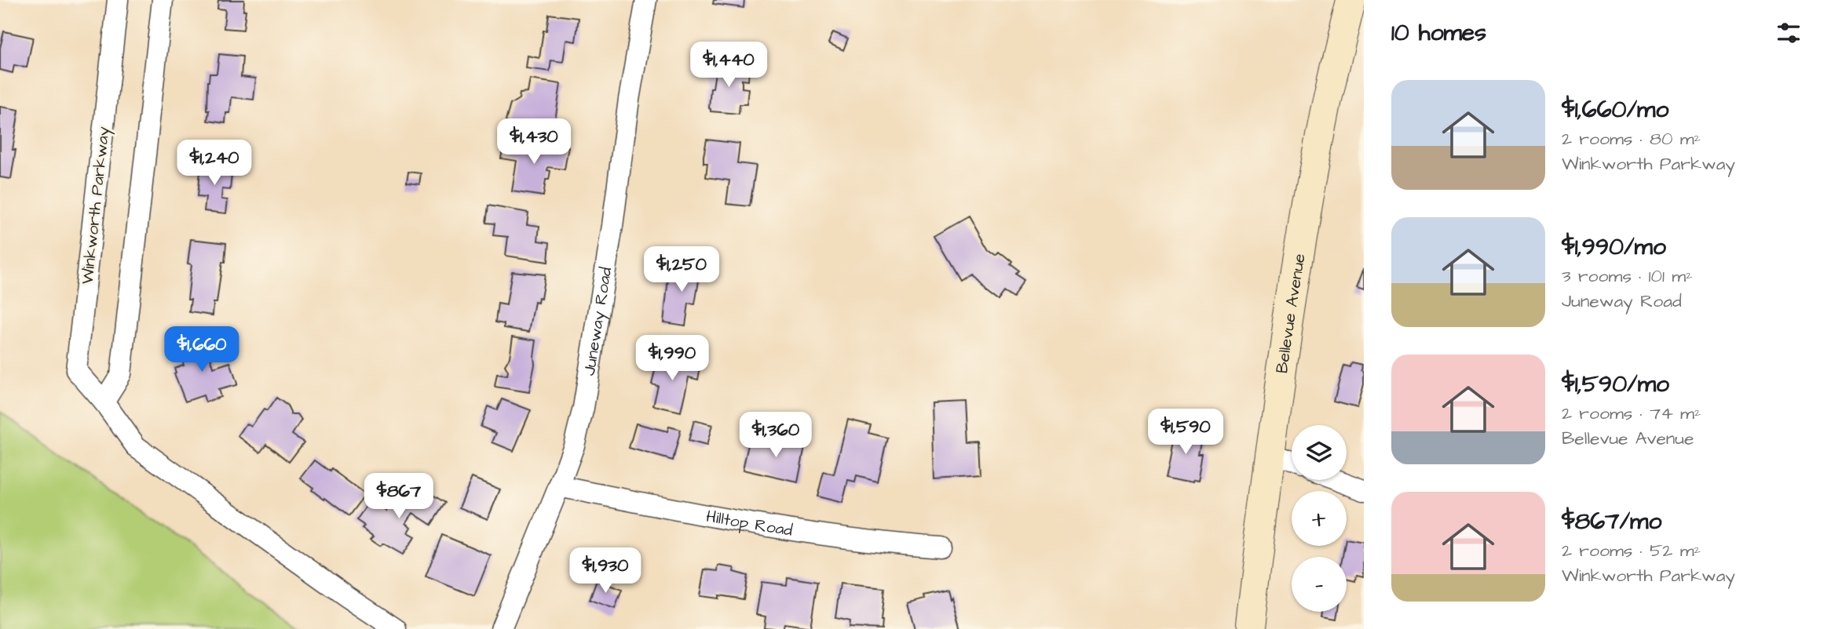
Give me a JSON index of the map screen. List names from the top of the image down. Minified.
{"streets":{"street":["Winkworth Parkway","Bellevue Avenue","Juneway Road","Hilltop Road"]},"crossings":[["Juneway Road","Hilltop Road"]],"page":{"heading":"10 homes","price":["$1,440","$1,430","$1,240","$1,250","$1,660","$1,990","$1,590","$1,360","$867","$1,930"],"list":[{"name":"$1,660/mo","note":"2 rooms · 80 m² · Winkworth Parkway"},{"name":"$1,990/mo","note":"3 rooms · 101 m² · Juneway Road"},{"name":"$1,590/mo","note":"2 rooms · 74 m² · Bellevue Avenue"},{"name":"$867/mo","note":"2 rooms · 52 m² · Winkworth Parkway"}],"map_buttons":["+","−"]}}
